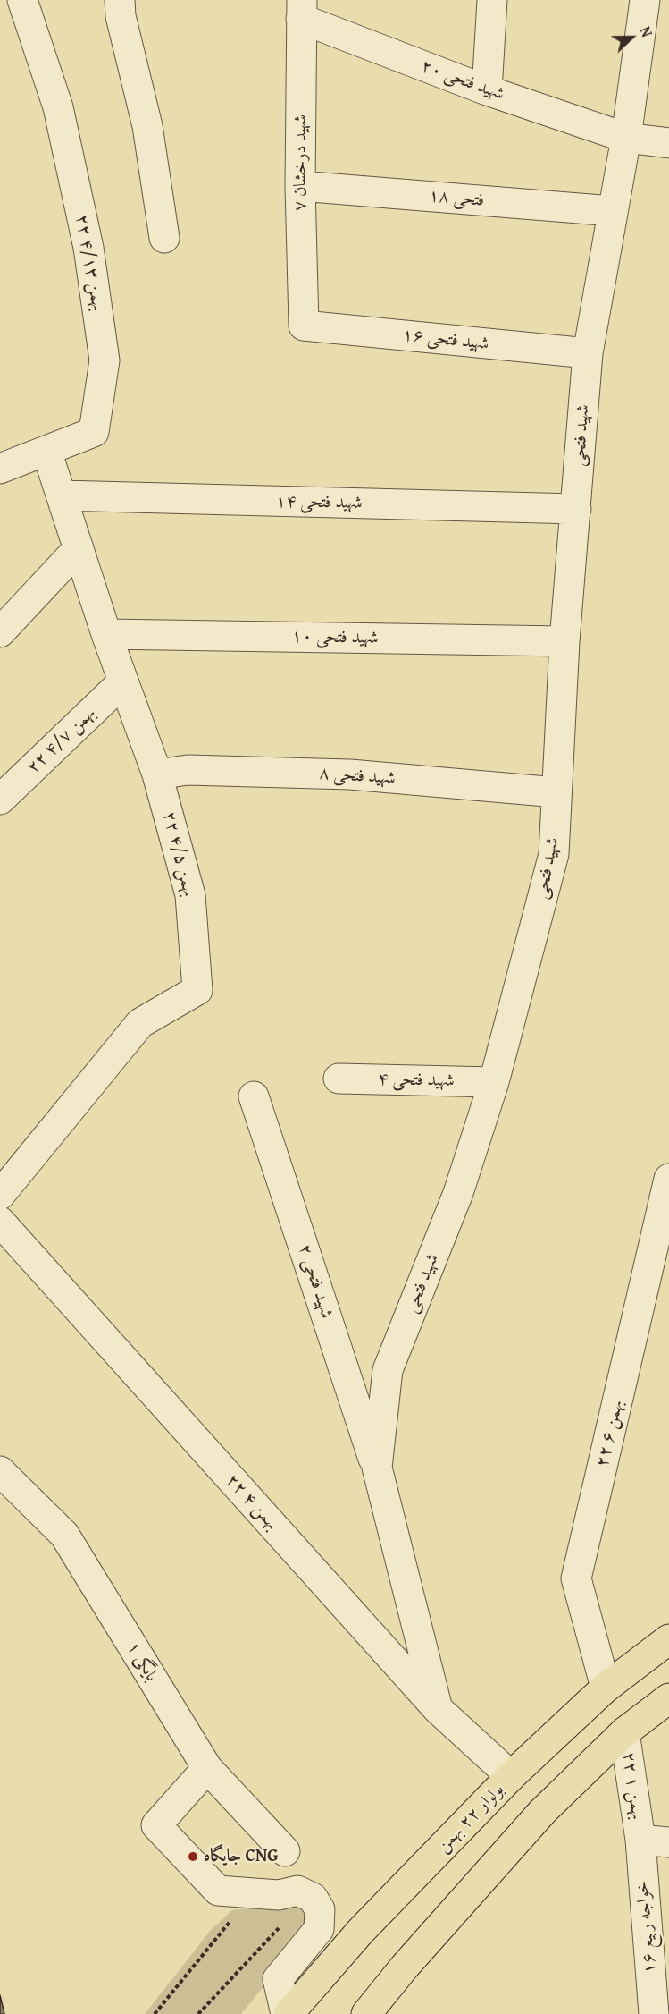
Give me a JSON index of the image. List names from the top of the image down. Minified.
{"streets":{"main road":["بولوار ۲۲ بهمن"],"street":["شهید فتحی ۲۰","شهید درخشان ۷","فتحی ۱۸","۲۲ بهمن ۴/۱۳","شهید فتحی ۱۶","شهید فتحی","شهید فتحی ۱۴","شهید فتحی ۱۰","۲۲ بهمن ۴/۷","شهید فتحی ۸","۲۲ بهمن ۴/۵","شهید فتحی ۴","شهید فتحی ۲","۲۲ بهمن ۶","۲۲ بهمن ۴","بایگی ۱","۲۲ بهمن ١","خواجه ربیع ۱۶"]},"crossings":[["شهید فتحی ۲۰","شهید درخشان ۷"],["شهید فتحی ۲۰","شهید فتحی"],["شهید درخشان ۷","فتحی ۱۸"],["شهید درخشان ۷","شهید فتحی ۱۶"],["فتحی ۱۸","شهید فتحی"],["۲۲ بهمن ۴/۱۳","۲۲ بهمن ۴/۵"],["شهید فتحی ۱۶","شهید فتحی"],["شهید فتحی","شهید فتحی ۱۴"],["شهید فتحی","شهید فتحی ۱۰"],["شهید فتحی","شهید فتحی ۸"],["شهید فتحی","شهید فتحی ۴"],["شهید فتحی","شهید فتحی ۲"],["شهید فتحی","۲۲ بهمن ۴"],["شهید فتحی ۱۴","۲۲ بهمن ۴/۵"],["شهید فتحی ۱۰","۲۲ بهمن ۴/۵"],["۲۲ بهمن ۴/۷","۲۲ بهمن ۴/۵"],["شهید فتحی ۸","۲۲ بهمن ۴/۵"],["۲۲ بهمن ۶","بولوار ۲۲ بهمن"],["۲۲ بهمن ۴","بولوار ۲۲ بهمن"],["۲۲ بهمن ١","خواجه ربیع ۱۶"]],"places":["جایگاه CNG"],"north":"right"}
